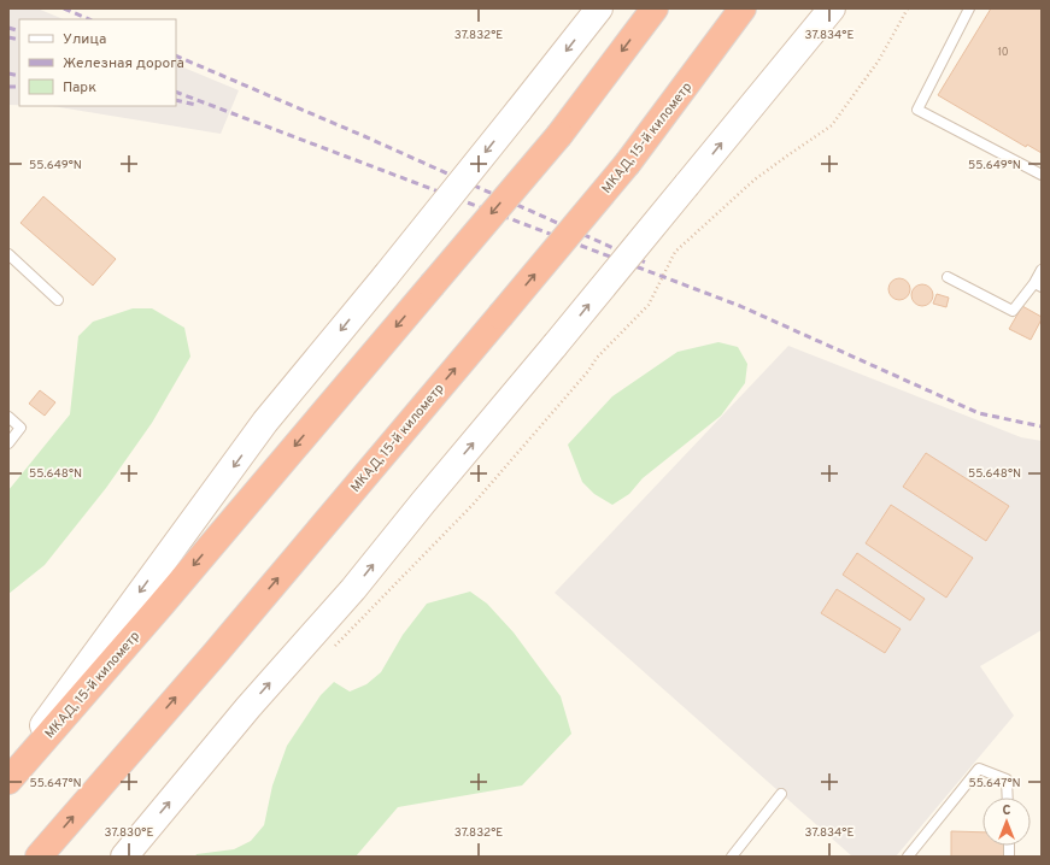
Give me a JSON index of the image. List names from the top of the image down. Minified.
{"streets":{"highway":["МКАД, 15-й километр"]},"house_numbers":["10"],"legend":["Улица","Железная дорога","Парк"],"north":"top","coordinates":["37.832°E","37.834°E","55.649°N","55.648°N","55.647°N","37.830°E"]}
